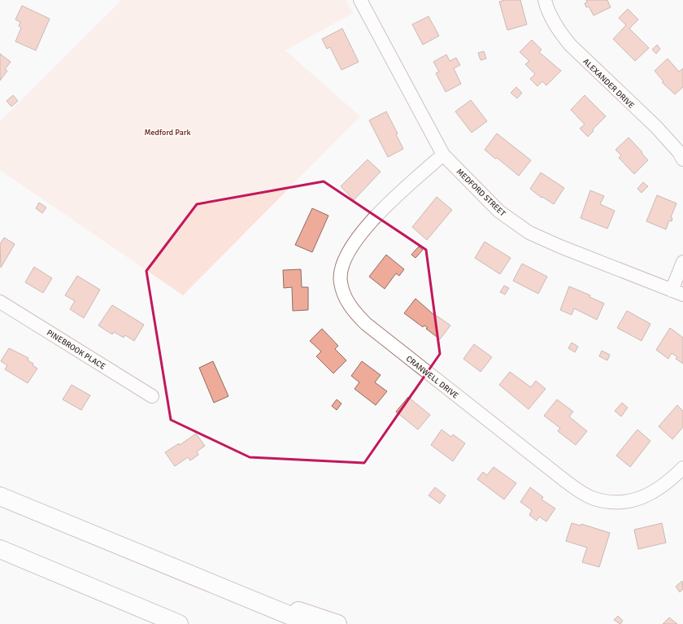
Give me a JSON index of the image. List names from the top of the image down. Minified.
{"streets":{"street":["ALEXANDER DRIVE","MEDFORD STREET","PINEBROOK PLACE","CRANWELL DRIVE"]},"crossings":[["MEDFORD STREET","CRANWELL DRIVE"]],"parks":["Medford Park"]}
